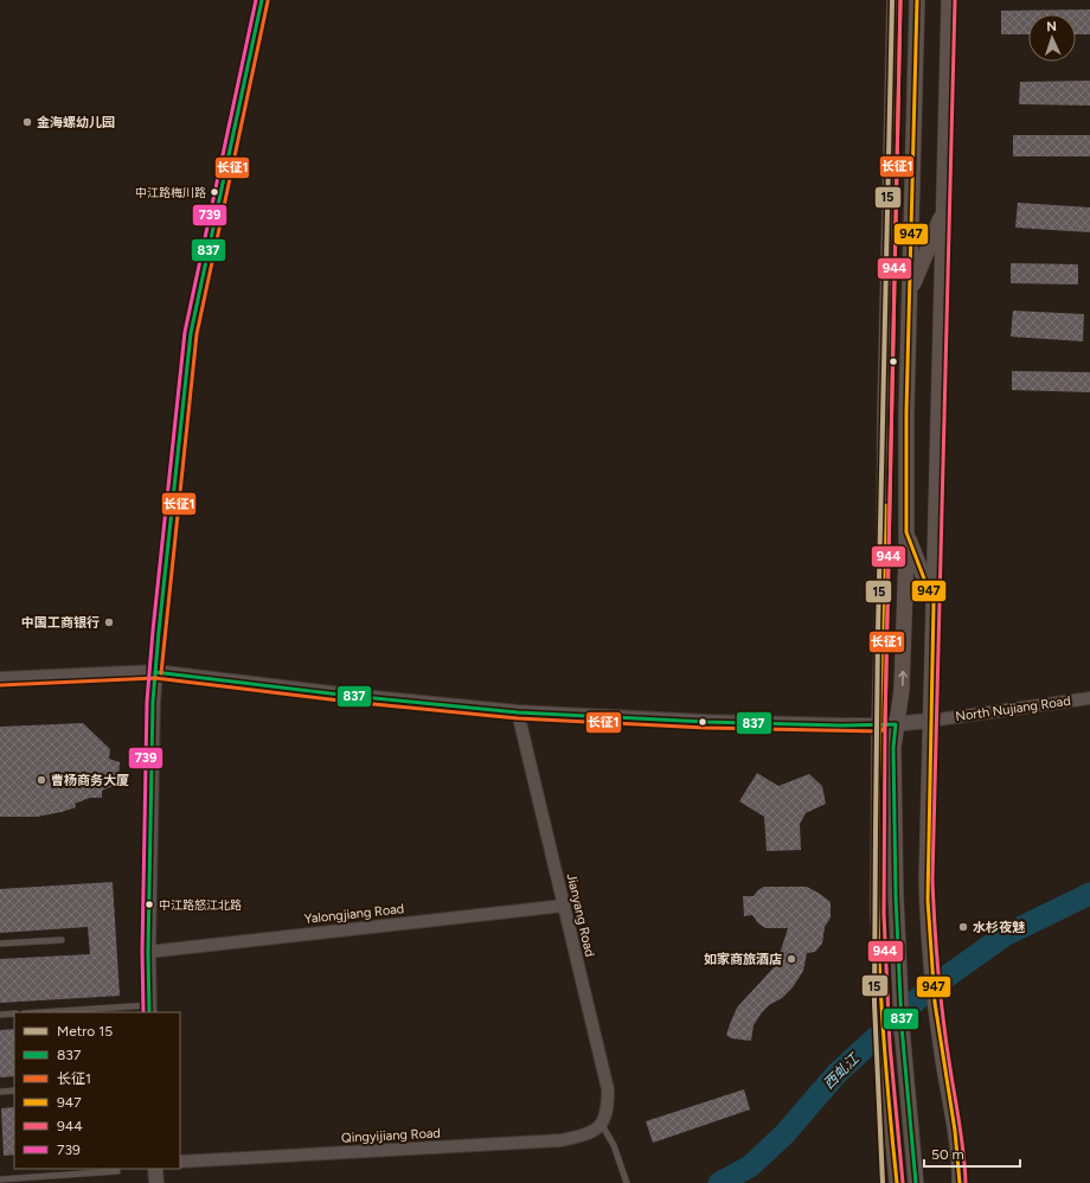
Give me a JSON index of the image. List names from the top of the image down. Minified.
{"streets":{"street":["North Nujiang Road","Yalongjiang Road","Jianyang Road","Qingyijiang Road"]},"crossings":[["North Nujiang Road","Jianyang Road"],["Yalongjiang Road","Jianyang Road"],["Jianyang Road","Qingyijiang Road"]],"water":["西虬江"],"places":["金海螺幼儿园","中江路梅川路","中国工商银行","曹杨商务大厦","中江路怒江北路","水杉夜魅","如家商旅酒店"],"lines":["metro line 15","transit line 837","transit line 长征1","transit line 947","transit line 944","transit line 739"],"legend":["Metro 15","837","长征1","947","944","739"],"scale_bar":"50 m","north":"top"}
